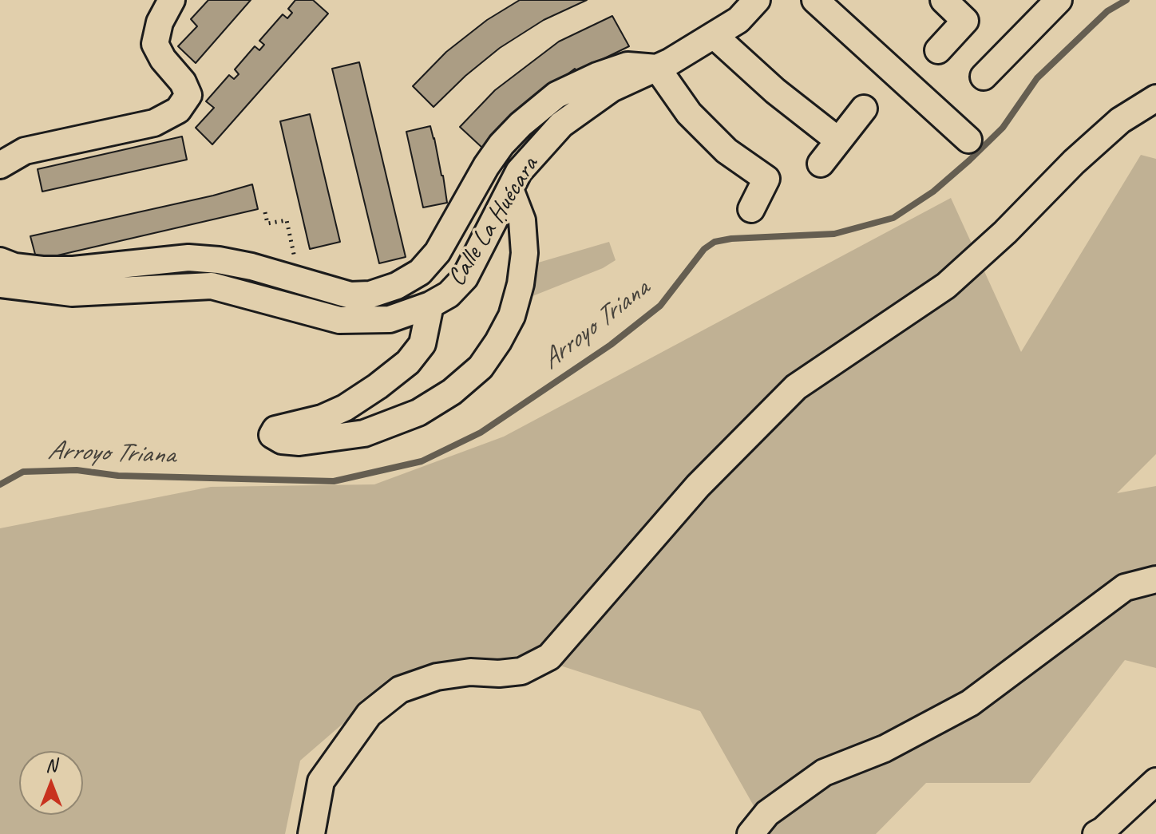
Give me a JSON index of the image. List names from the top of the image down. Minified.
{"streets":{"street":["Calle La Ḥuécara"]},"water":["Arroyo Triana"],"north":"top"}
